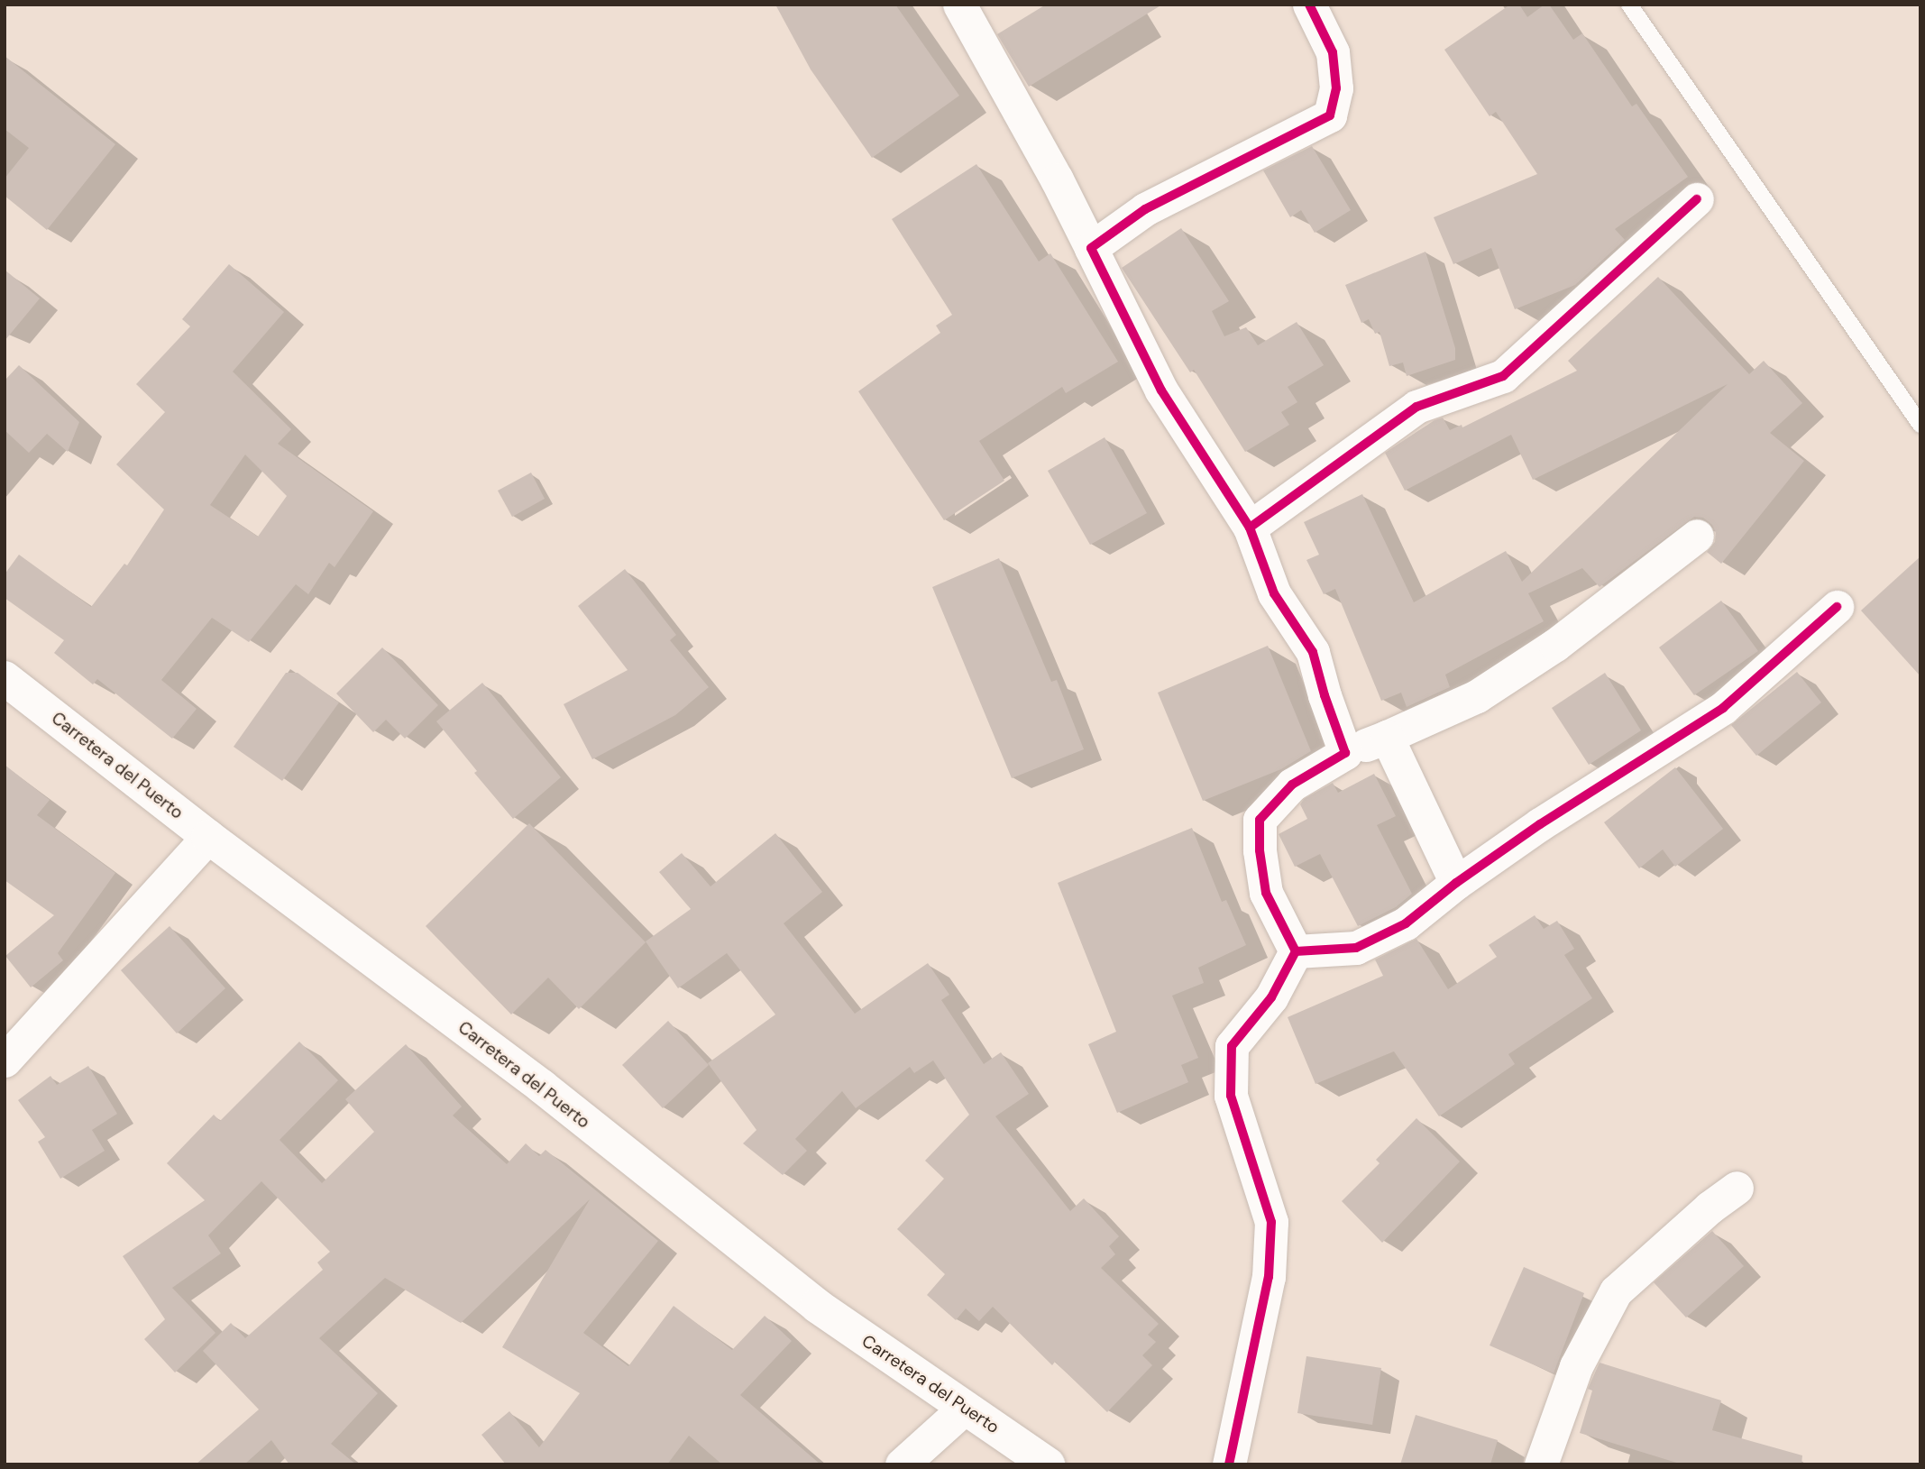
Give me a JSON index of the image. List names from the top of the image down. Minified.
{"streets":{"main road":["Carretera del Puerto"]}}
